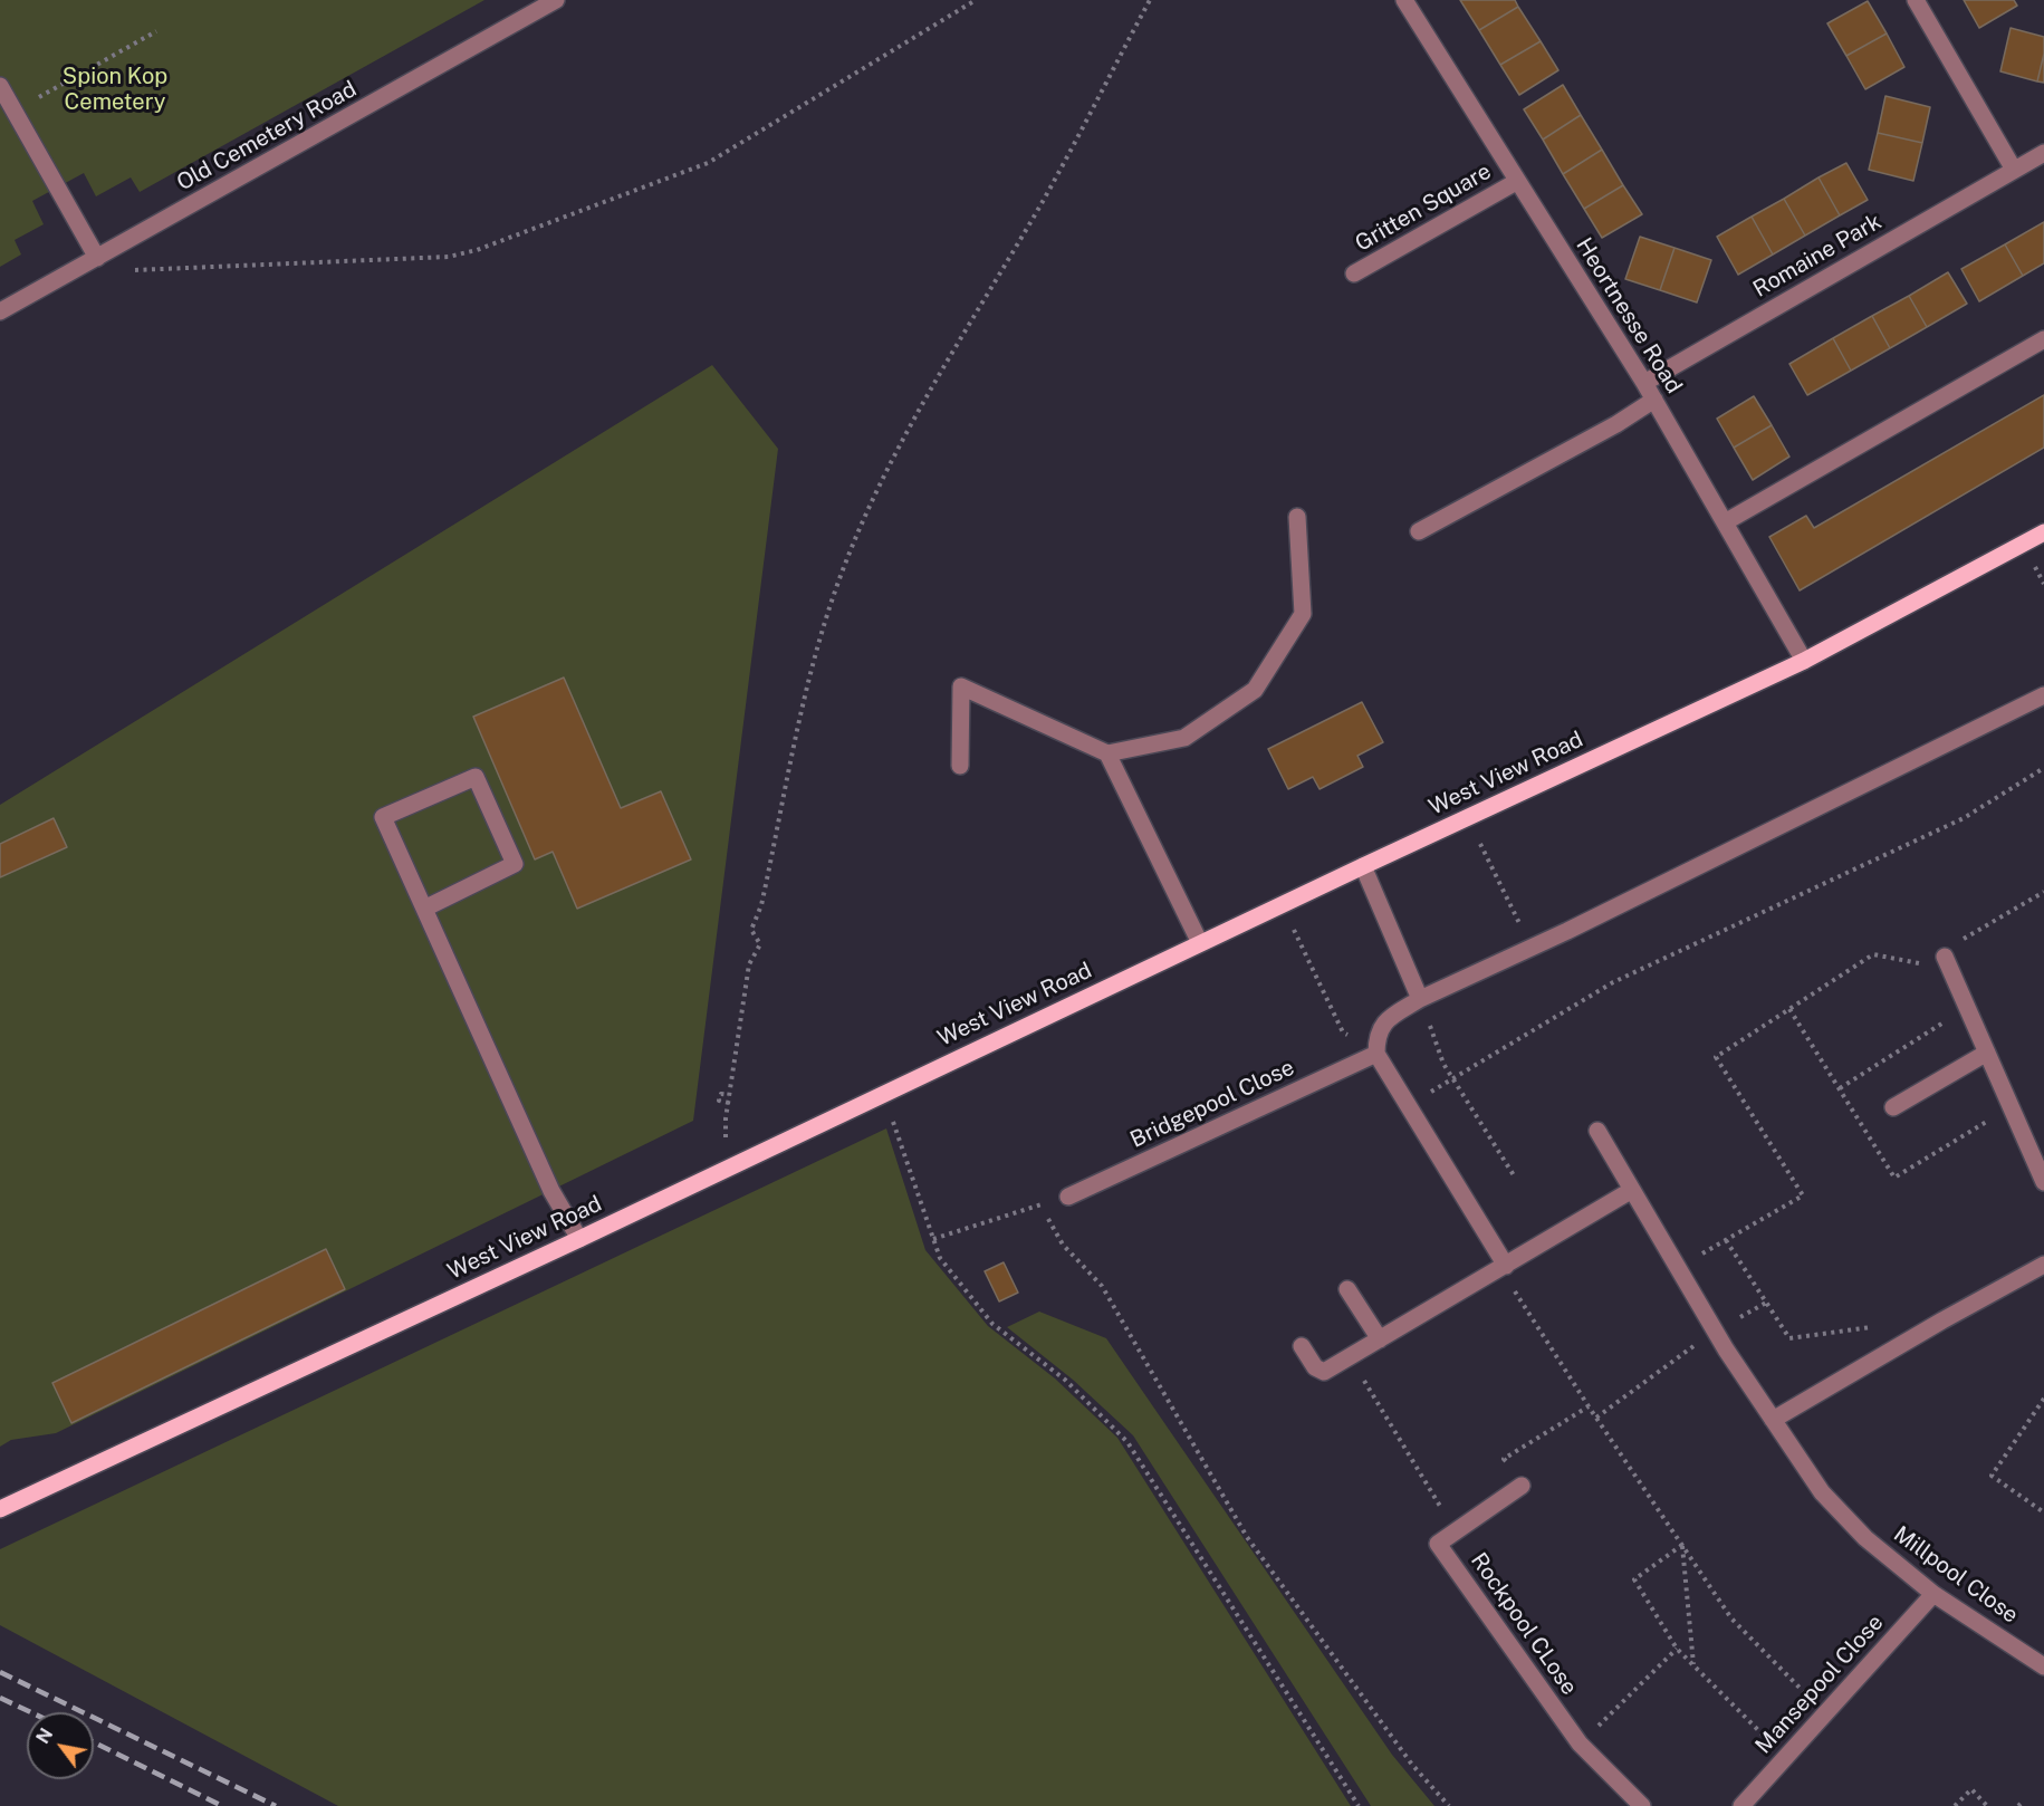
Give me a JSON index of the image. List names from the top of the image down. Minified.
{"streets":{"main road":["West View Road"],"street":["Old Cemetery Road","Gritten Square","Romaine Park","Heortnesse Road","Bridgepool Close","Millpool Close","Rockpool CLose","Mansepool Close"]},"crossings":[["Gritten Square","Heortnesse Road"],["Romaine Park","Heortnesse Road"],["Heortnesse Road","West View Road"],["Millpool Close","Mansepool Close"]],"parks":["Spion Kop Cemetery"],"north":"top left"}
